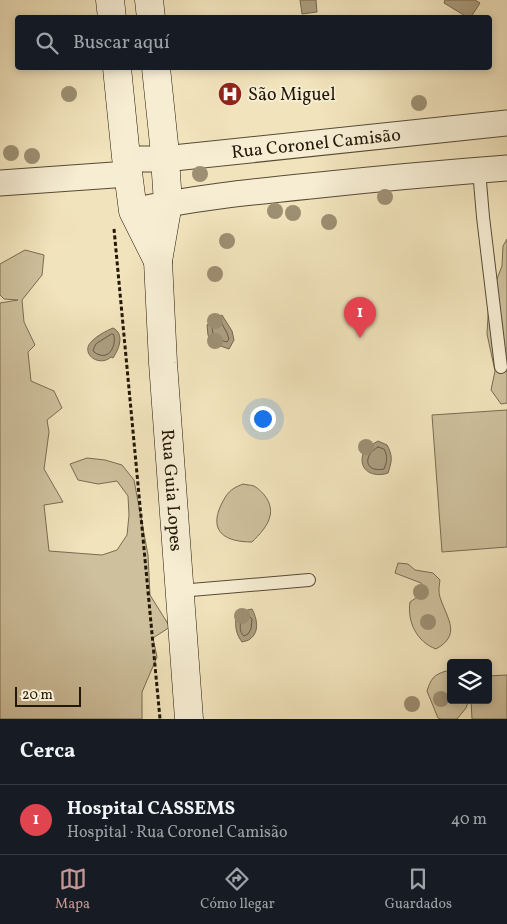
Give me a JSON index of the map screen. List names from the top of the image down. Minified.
{"streets":{"main road":["Rua Guia Lopes"],"street":["Rua Coronel Camisão"]},"crossings":[["Rua Coronel Camisão","Rua Guia Lopes"]],"places":{"hospital":["São Miguel"]},"scale_bar":"20 m","page":{"search":"Buscar aquí","pins":"1","scale":"20 m","heading":"Cerca","list":[{"mark":"1","name":"Hospital CASSEMS","note":"Hospital · Rua Coronel Camisão","value":"40 m"}],"nav":["Mapa","Cómo llegar","Guardados"]}}
